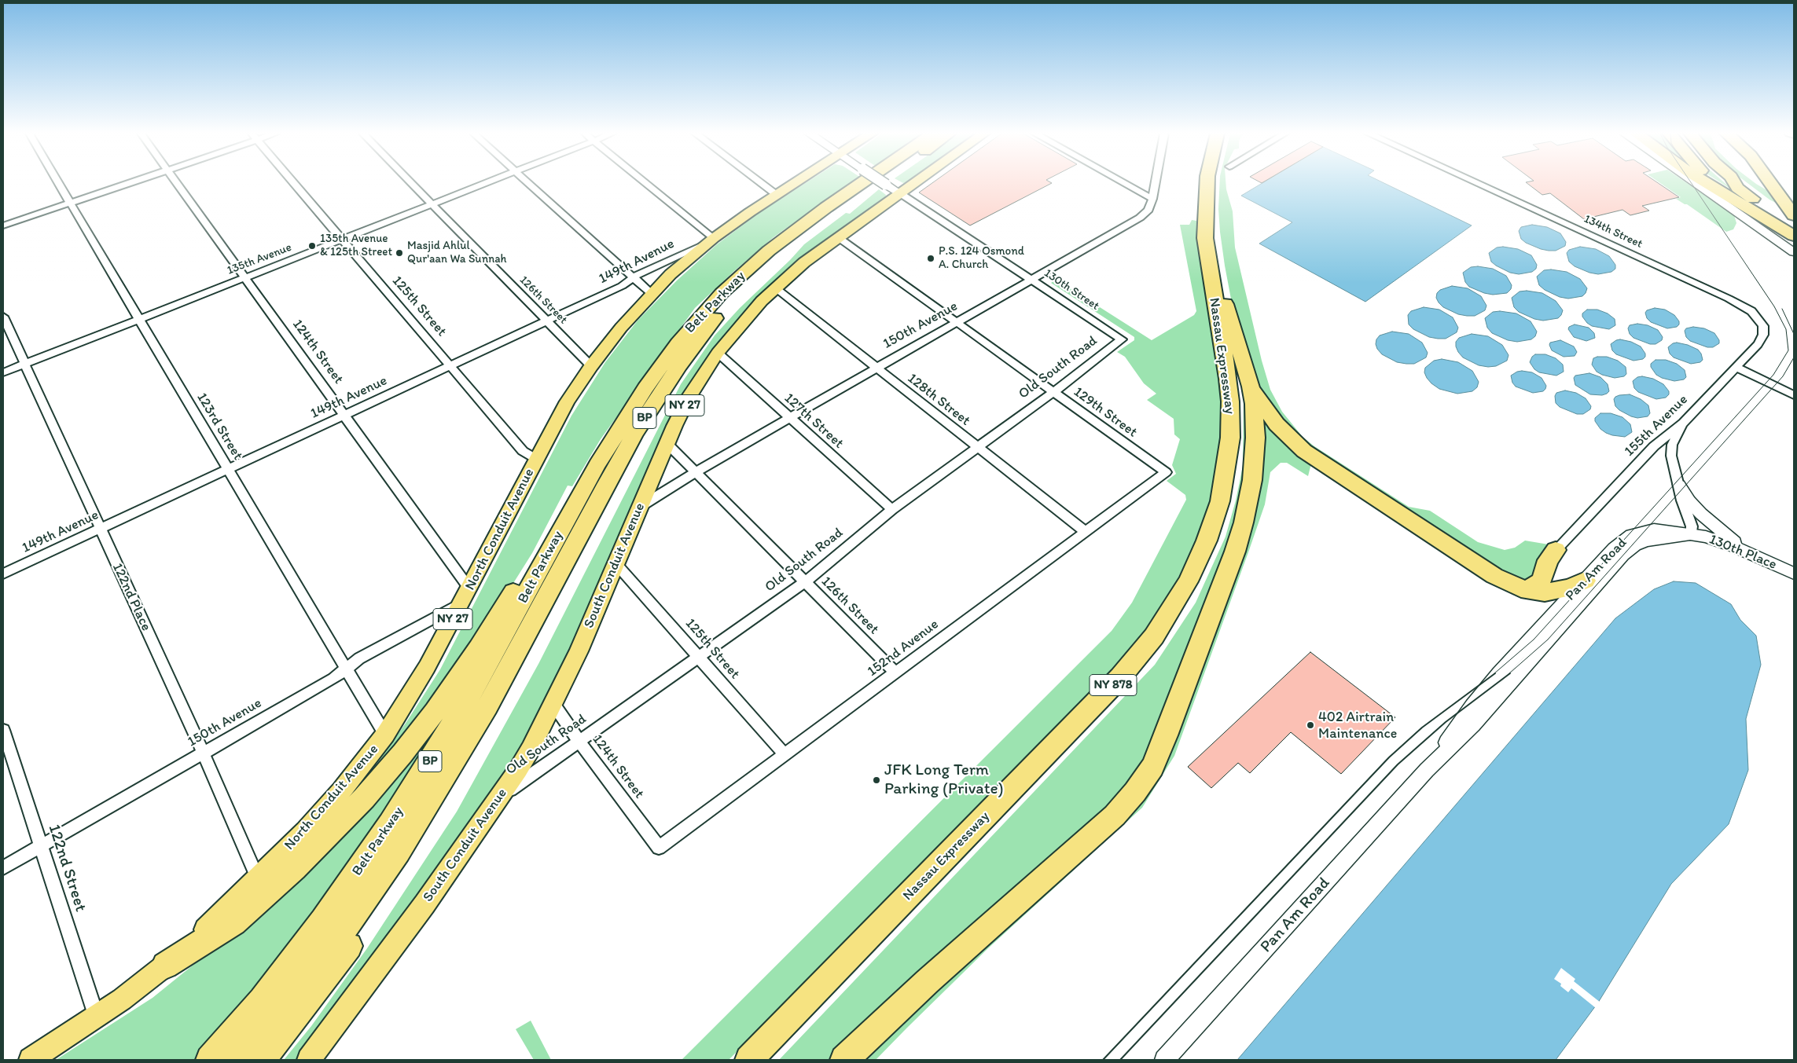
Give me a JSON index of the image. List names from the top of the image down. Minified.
{"streets":{"highway":["Belt Parkway","Nassau Expressway","BP","NY 878"],"main road":["NY 27","North Conduit Avenue","South Conduit Avenue"],"street":["134th Street","135th Avenue","149th Avenue","130th Street","126th Street","125th Street","150th Avenue","124th Street","Old South Road","128th Street","129th Street","127th Street","155th Avenue","123rd Street","130th Place","Pan Am Road","122nd Place","152nd Avenue","122nd Street"]},"crossings":[["134th Street","155th Avenue"],["135th Avenue","126th Street"],["135th Avenue","125th Street"],["135th Avenue","124th Street"],["135th Avenue","123rd Street"],["135th Avenue","122nd Place"],["149th Avenue","126th Street"],["149th Avenue","125th Street"],["149th Avenue","124th Street"],["149th Avenue","123rd Street"],["149th Avenue","North Conduit Avenue"],["149th Avenue","122nd Place"],["130th Street","150th Avenue"],["130th Street","Old South Road"],["130th Street","South Conduit Avenue"],["126th Street","150th Avenue"],["126th Street","Old South Road"],["126th Street","North Conduit Avenue"],["126th Street","South Conduit Avenue"],["126th Street","152nd Avenue"],["125th Street","Old South Road"],["125th Street","North Conduit Avenue"],["125th Street","South Conduit Avenue"],["125th Street","152nd Avenue"],["150th Avenue","128th Street"],["150th Avenue","129th Street"],["150th Avenue","127th Street"],["150th Avenue","123rd Street"],["150th Avenue","North Conduit Avenue"],["150th Avenue","South Conduit Avenue"],["150th Avenue","122nd Place"],["150th Avenue","122nd Street"],["124th Street","Old South Road"],["124th Street","North Conduit Avenue"],["124th Street","South Conduit Avenue"],["124th Street","152nd Avenue"],["Old South Road","128th Street"],["Old South Road","129th Street"],["Old South Road","127th Street"],["Old South Road","South Conduit Avenue"],["128th Street","South Conduit Avenue"],["128th Street","152nd Avenue"],["129th Street","South Conduit Avenue"],["129th Street","152nd Avenue"],["127th Street","South Conduit Avenue"],["155th Avenue","130th Place"],["123rd Street","North Conduit Avenue"],["North Conduit Avenue","122nd Place"],["North Conduit Avenue","122nd Street"],["130th Place","Pan Am Road"]],"places":["135th Avenue & 125th Street","Masjid Ahlul Qur'aan Wa Sunnah","P.S. 124 Osmond A. Church","402 Airtrain Maintenance","JFK Long Term Parking (Private)"]}
